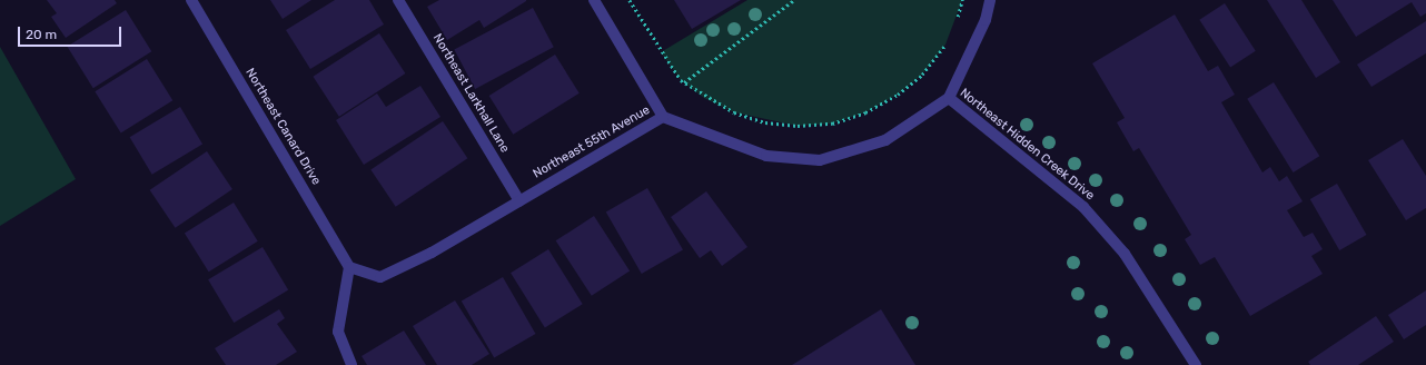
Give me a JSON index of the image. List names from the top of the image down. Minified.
{"streets":{"street":["Northeast Larkhall Lane","Northeast Canard Drive","Northeast 55th Avenue","Northeast Hidden Creek Drive"]},"crossings":[["Northeast Larkhall Lane","Northeast 55th Avenue"],["Northeast Canard Drive","Northeast 55th Avenue"],["Northeast 55th Avenue","Northeast Hidden Creek Drive"]],"scale_bar":"20 m"}
